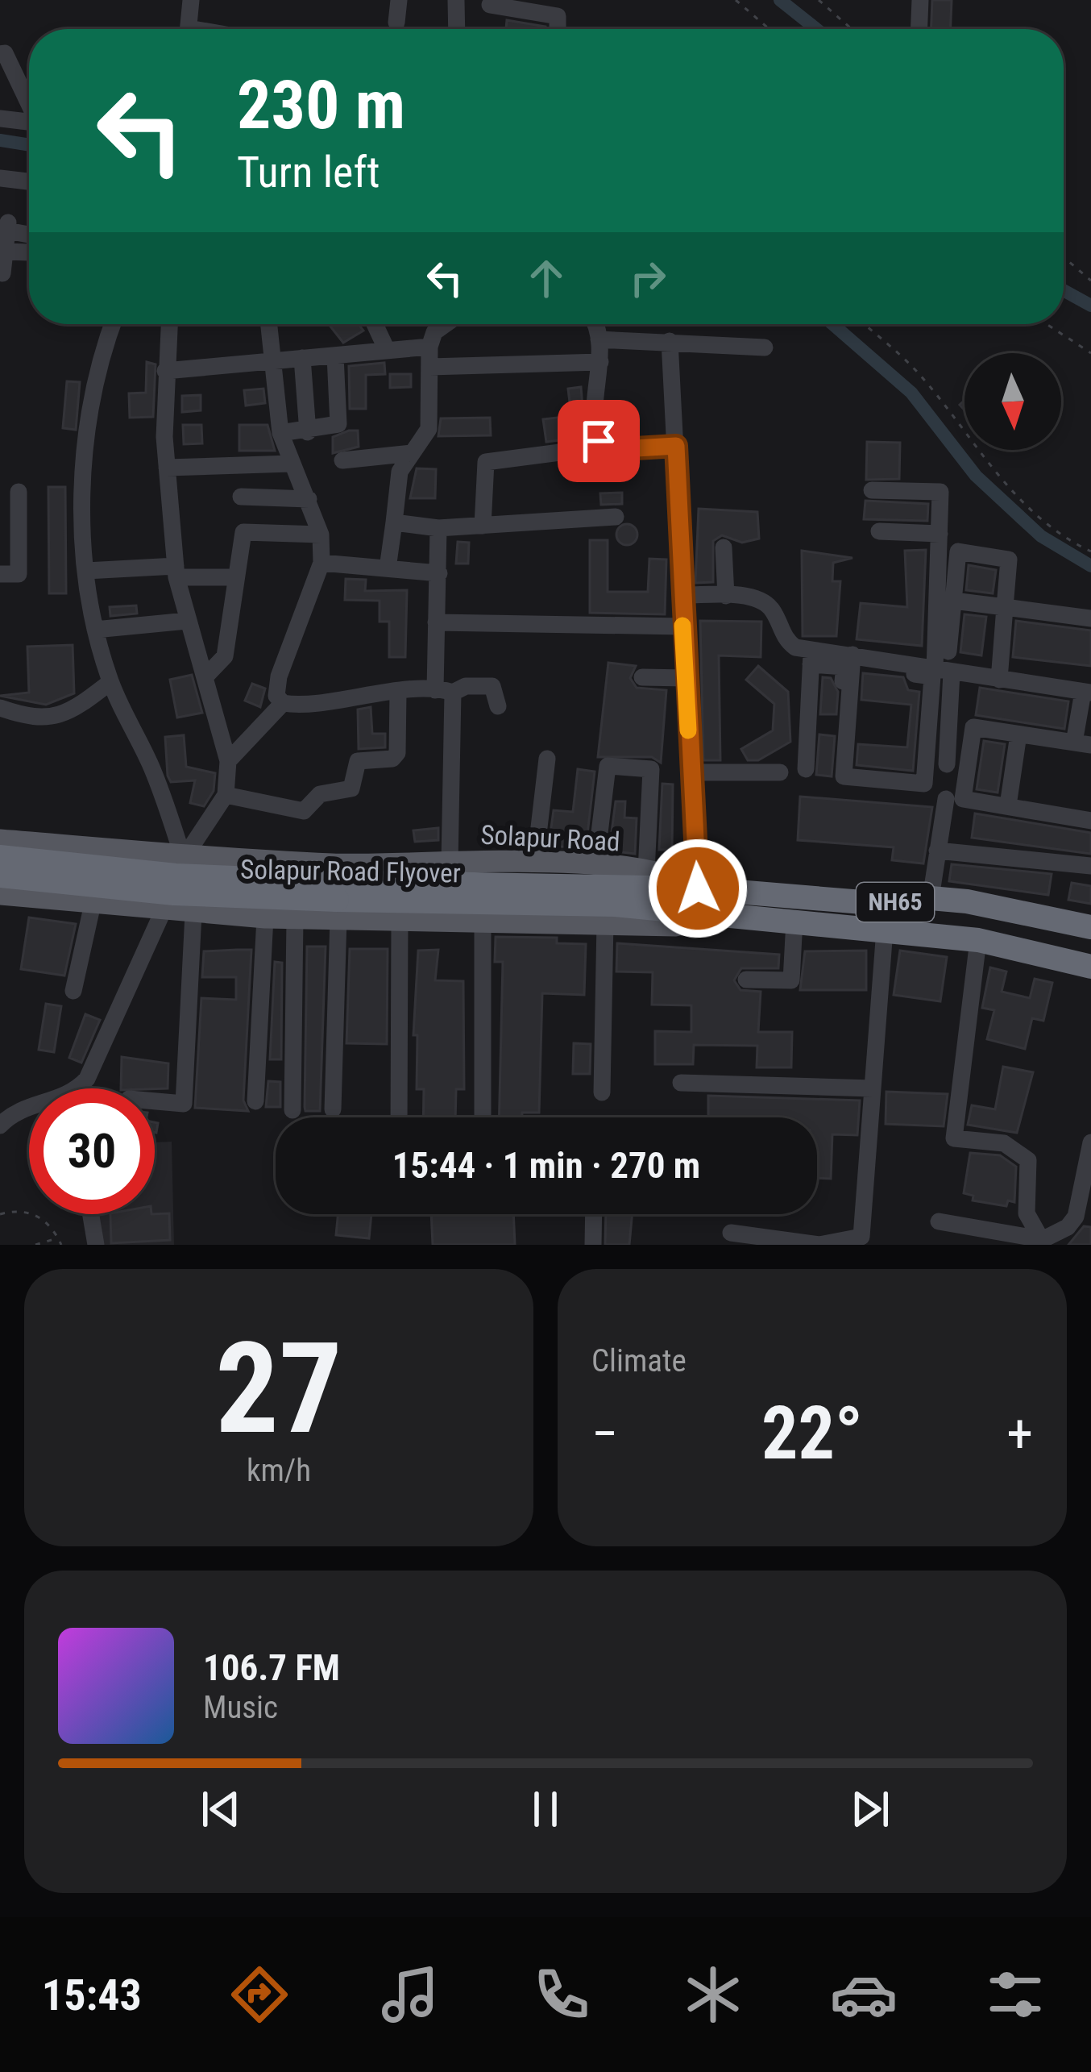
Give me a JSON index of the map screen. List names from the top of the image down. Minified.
{"streets":{"highway":["Solapur Road","Solapur Road Flyover","NH65"]},"crossings":[["Solapur Road","Solapur Road Flyover"],["Solapur Road Flyover","NH65"]],"north":"bottom","page":{"turn":["230 m","Turn left"],"limit":"30","trip":"15:44 · 1 min · 270 m","tile":[["27","km/h"],"Climate"],"heat":["−","22°","+"],"song":["106.7 FM","Music"],"tabs":"15:43"}}
